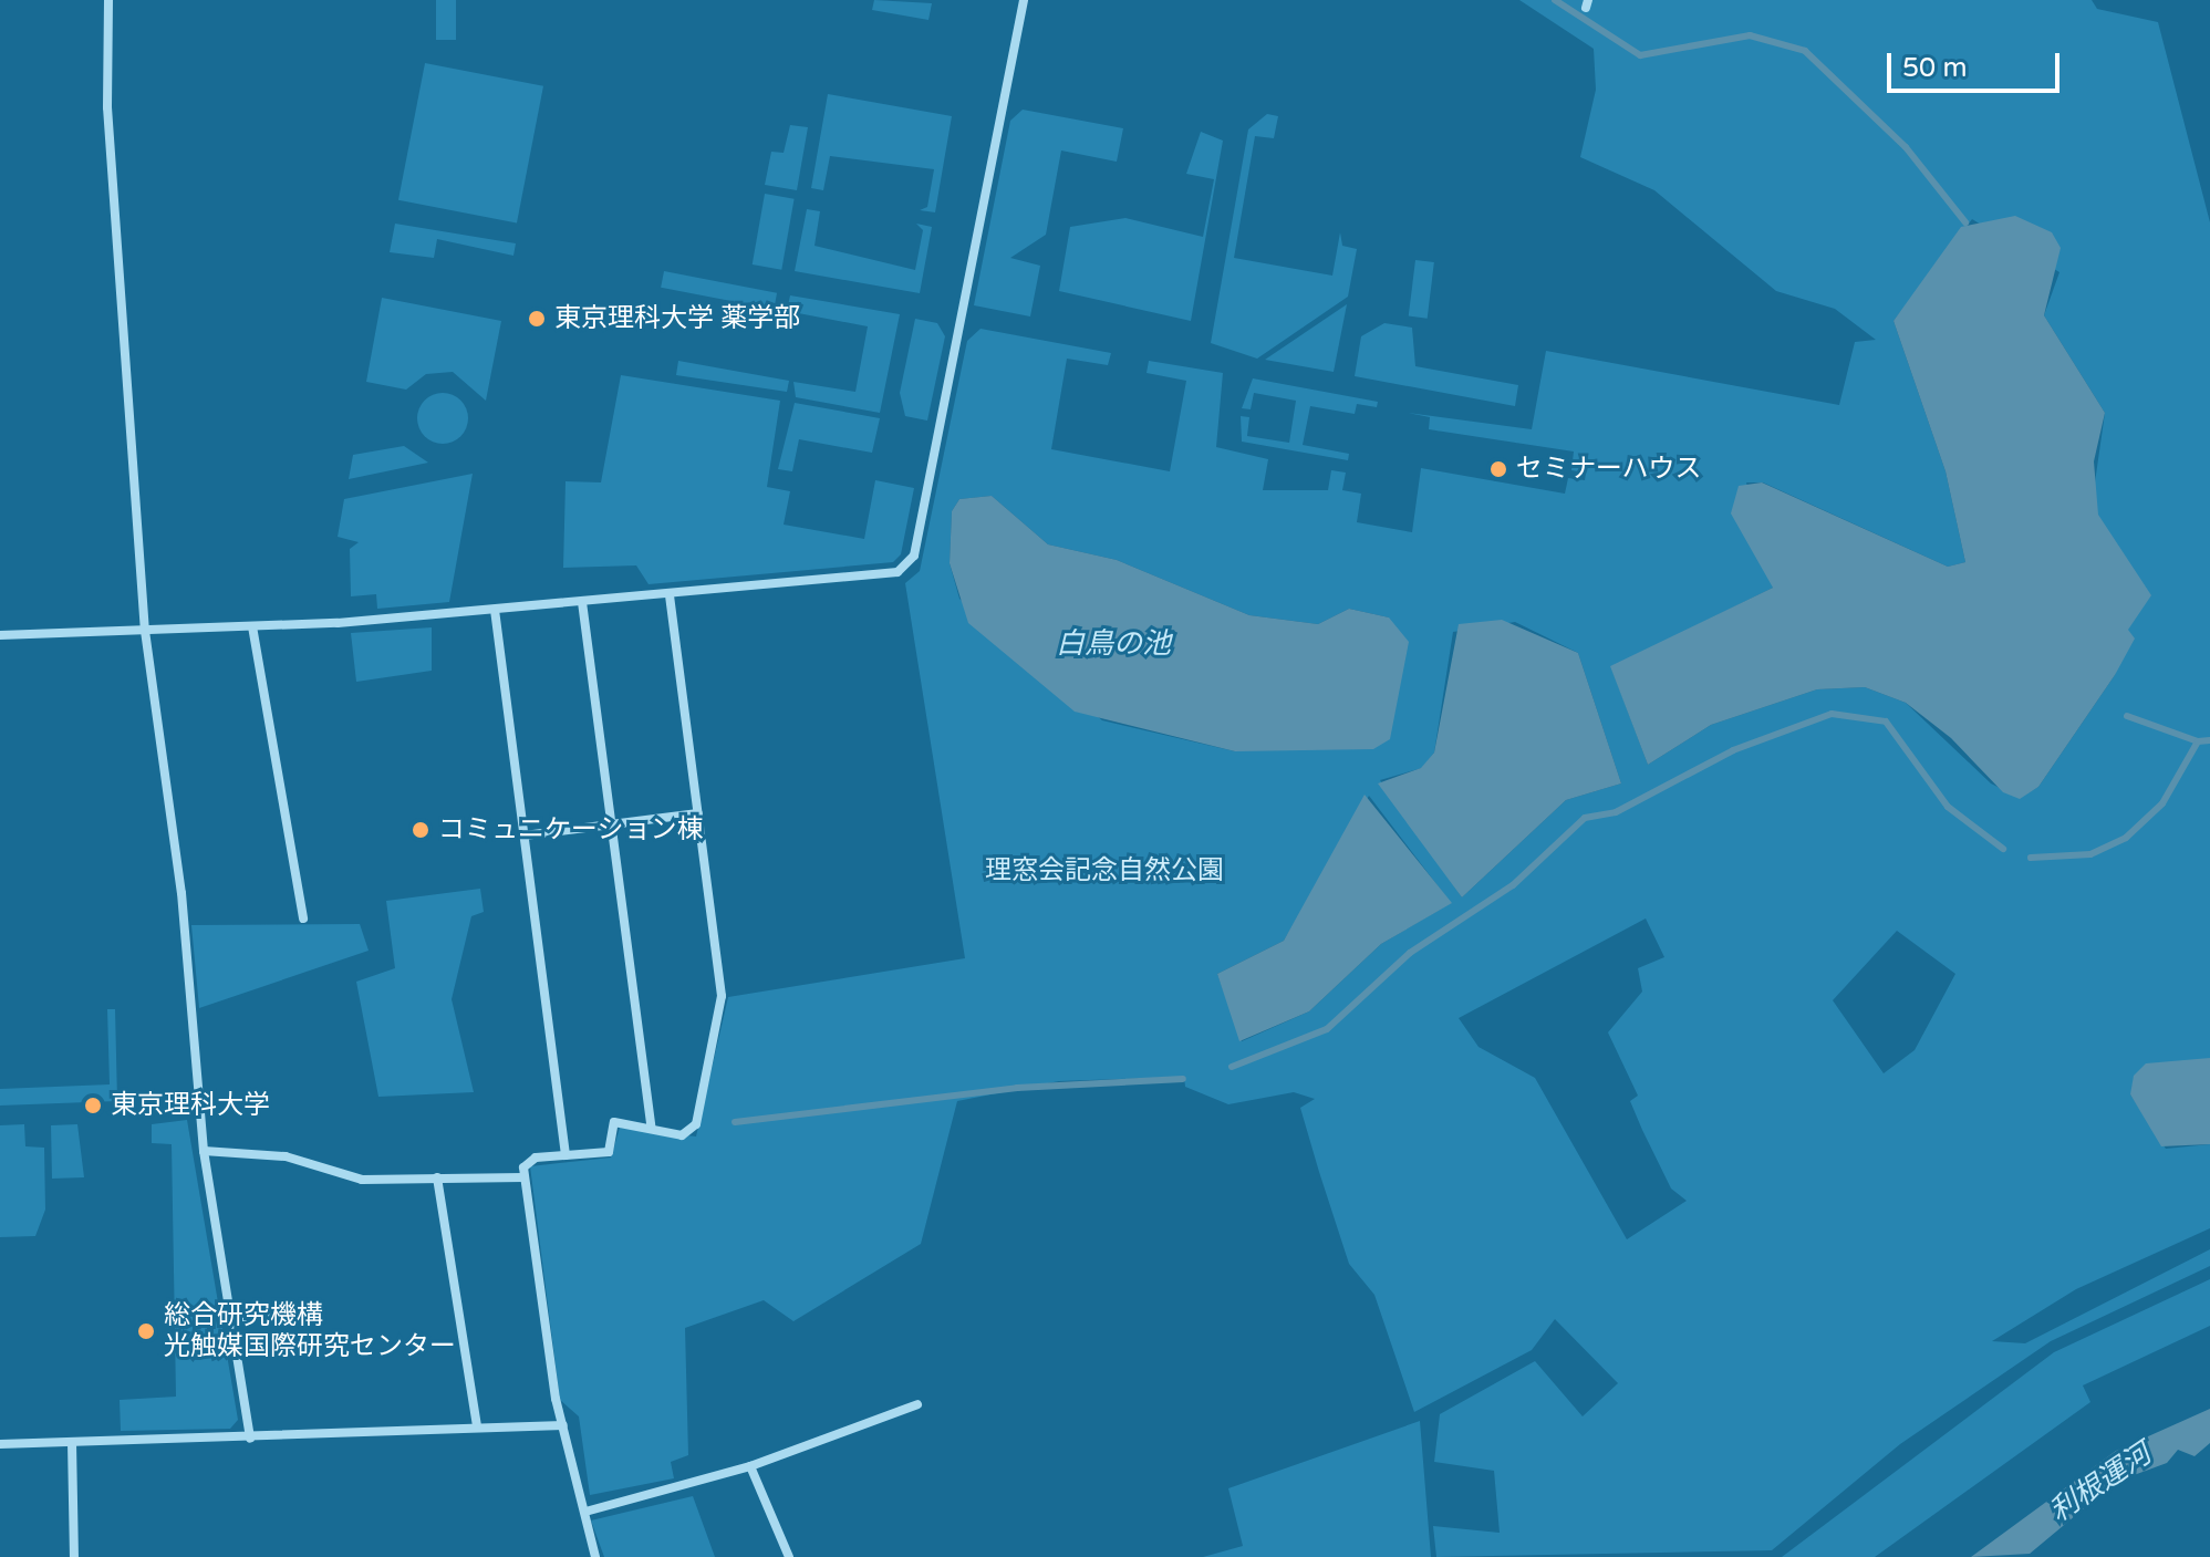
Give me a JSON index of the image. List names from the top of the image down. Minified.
{"water":["白鳥の池","利根運河"],"parks":["理窓会記念自然公園"],"places":["東京理科大学 薬学部","セミナーハウス","コミュニケーション棟","東京理科大学","総合研究機構 光触媒国際研究センター"],"scale_bar":"50 m"}
